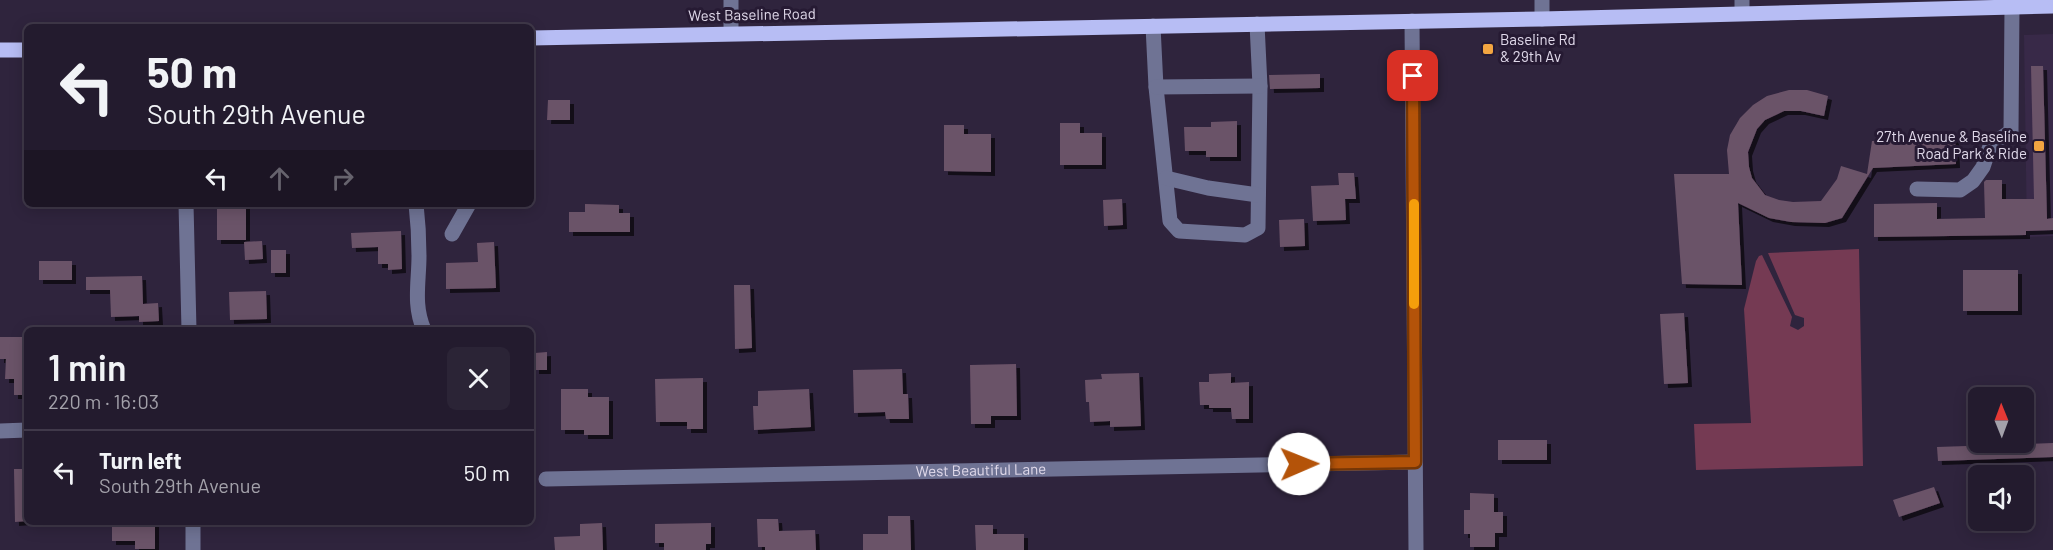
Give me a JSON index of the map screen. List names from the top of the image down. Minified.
{"streets":{"main road":["West Baseline Road"],"street":["West Beautiful Lane"]},"places":{"transit":["Baseline Rd & 29th Av","27th Avenue & Baseline Road Park & Ride"]},"north":"top","page":{"turn":["50 m","South 29th Avenue"],"heading":["1 min","220 m · 16:03"],"list":[{"name":"Turn left","note":"South 29th Avenue","value":"50 m"}]}}
